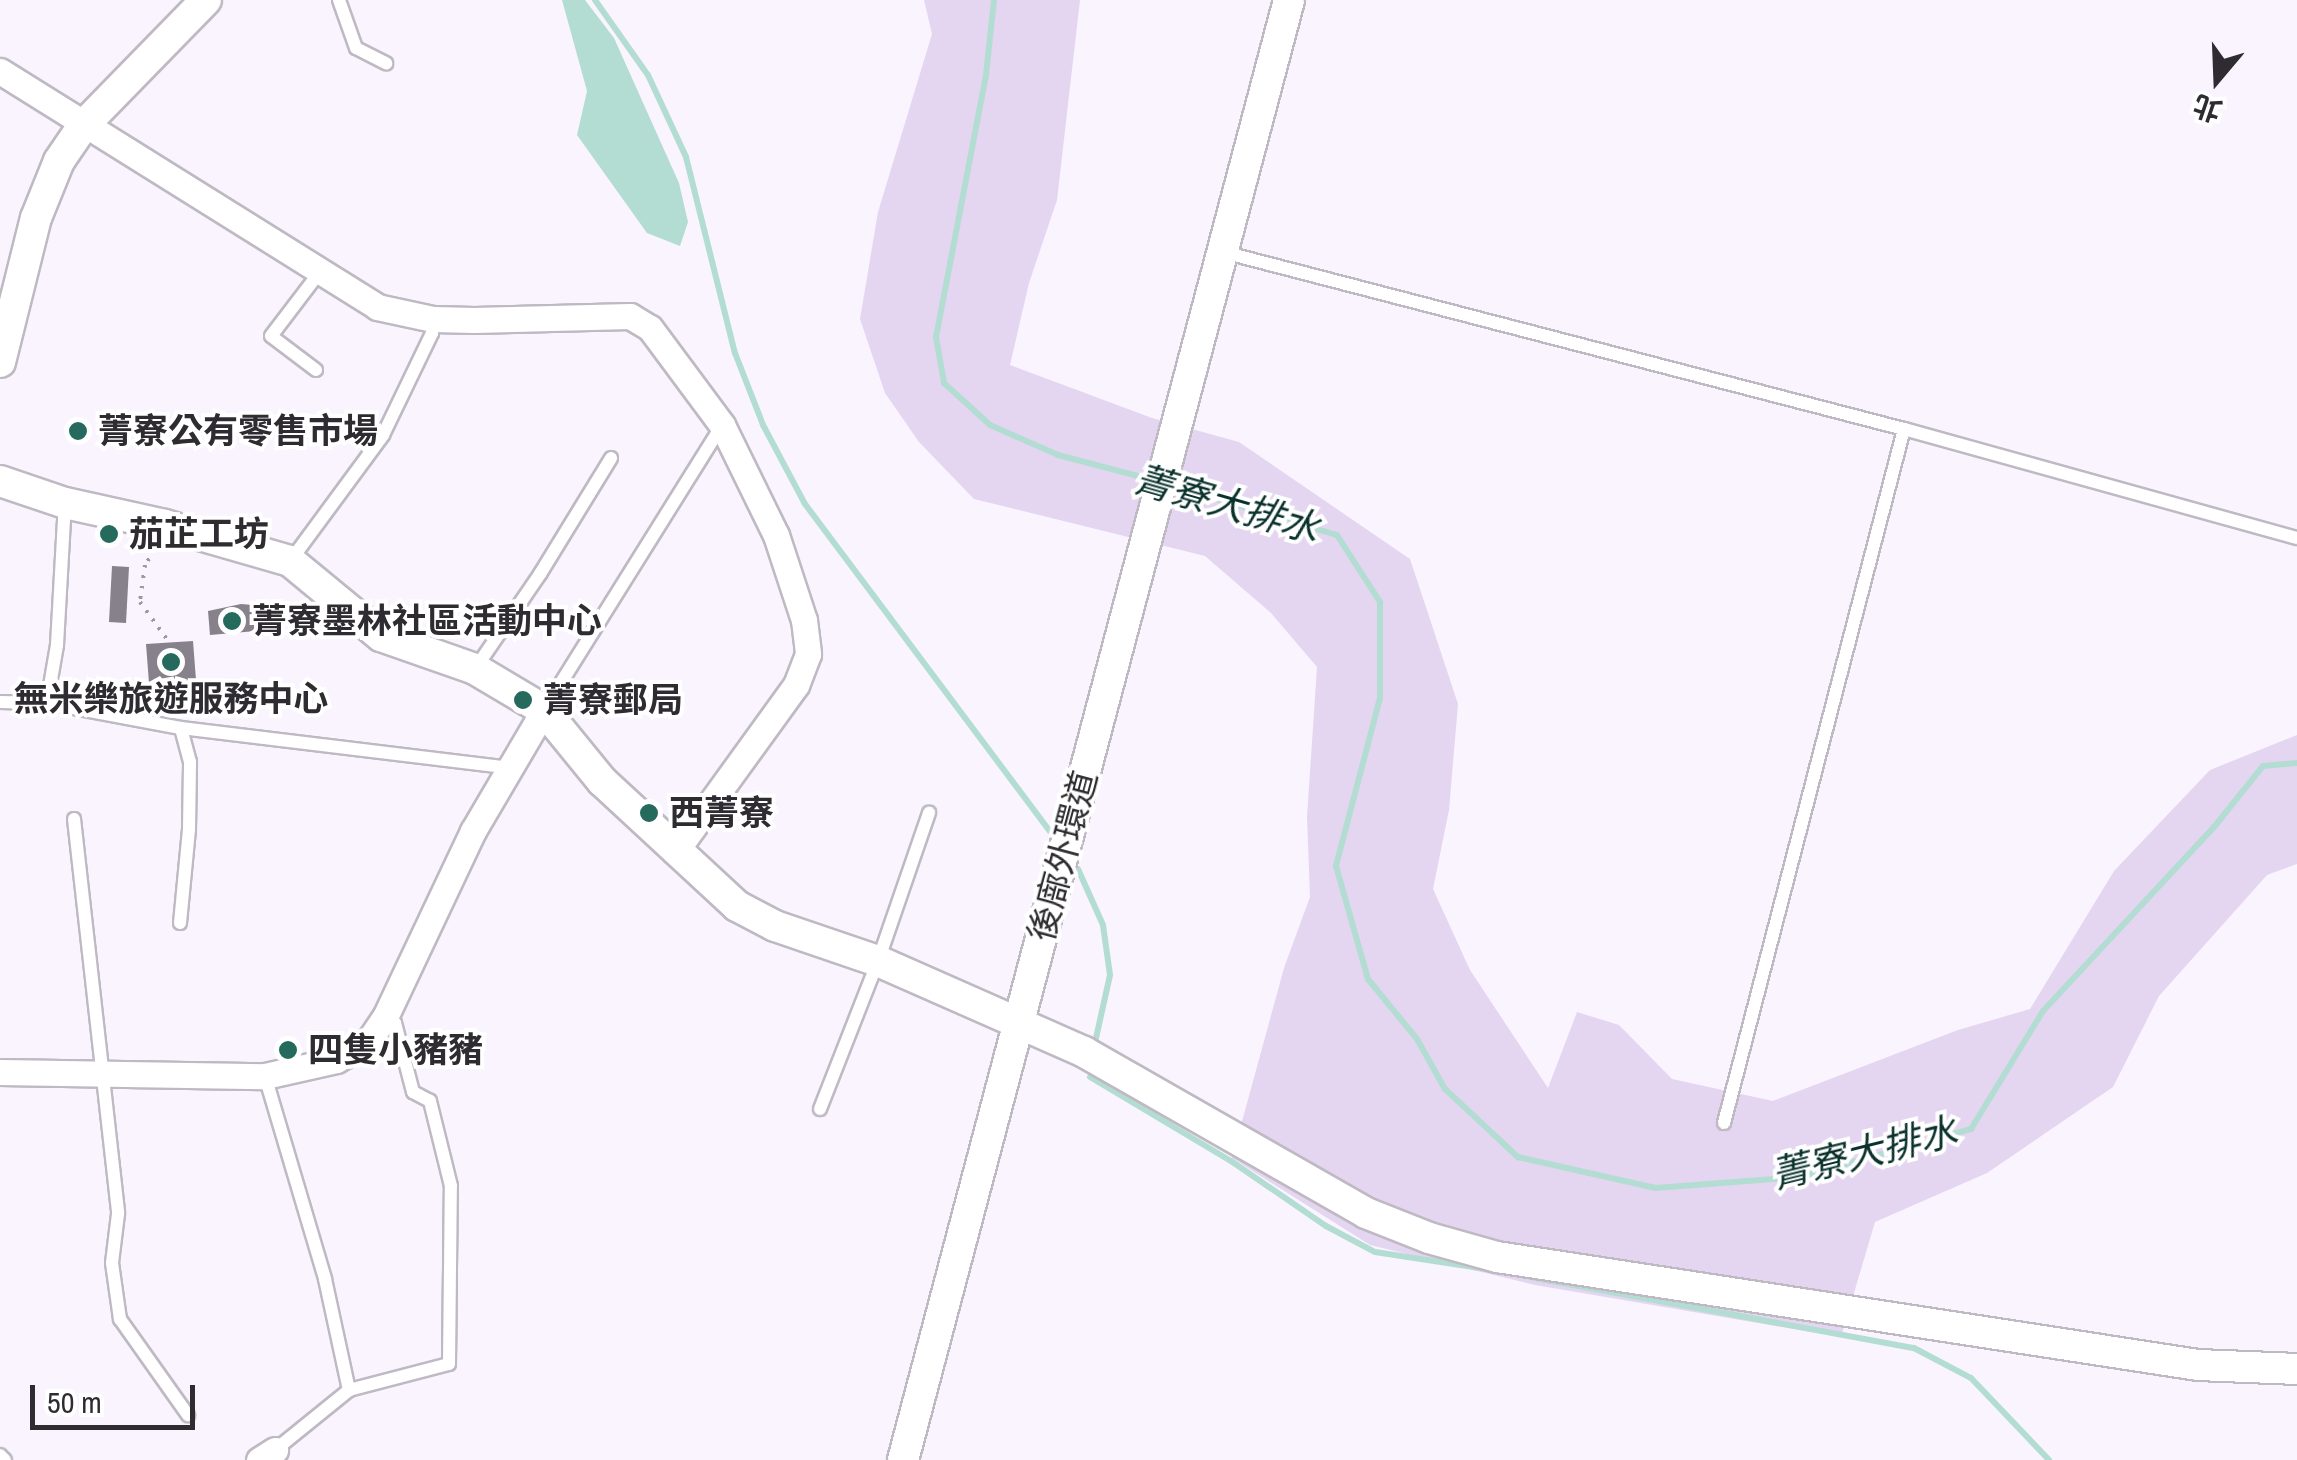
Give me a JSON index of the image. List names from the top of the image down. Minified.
{"streets":{"street":["後廍外環道"]},"water":["菁寮大排水"],"places":["菁寮公有零售市場","茄芷工坊","菁寮墨林社區活動中心","無米樂旅遊服務中心","菁寮郵局","西菁寮","四隻小豬豬"],"scale_bar":"50 m","north":"bottom"}
